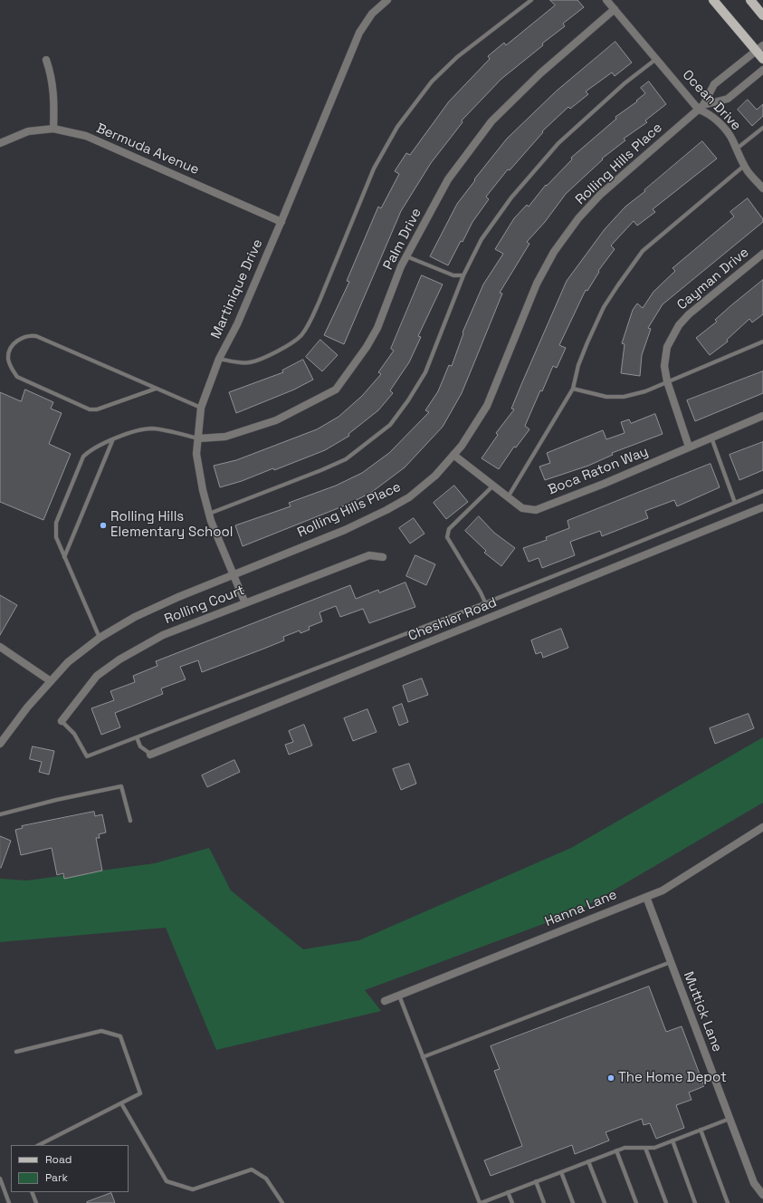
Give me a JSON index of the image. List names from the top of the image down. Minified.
{"streets":{"street":["Ocean Drive","Bermuda Avenue","Rolling Hills Place","Palm Drive","Cayman Drive","Martinique Drive","Boca Raton Way","Rolling Court","Cheshier Road","Hanna Lane","Muttick Lane"]},"crossings":[["Ocean Drive","Rolling Hills Place"],["Ocean Drive","Palm Drive"],["Bermuda Avenue","Martinique Drive"],["Rolling Hills Place","Martinique Drive"],["Rolling Hills Place","Boca Raton Way"],["Palm Drive","Martinique Drive"],["Cayman Drive","Boca Raton Way"],["Martinique Drive","Rolling Court"],["Hanna Lane","Muttick Lane"]],"places":["Rolling Hills Elementary School","The Home Depot"],"legend":["Road","Park"]}
